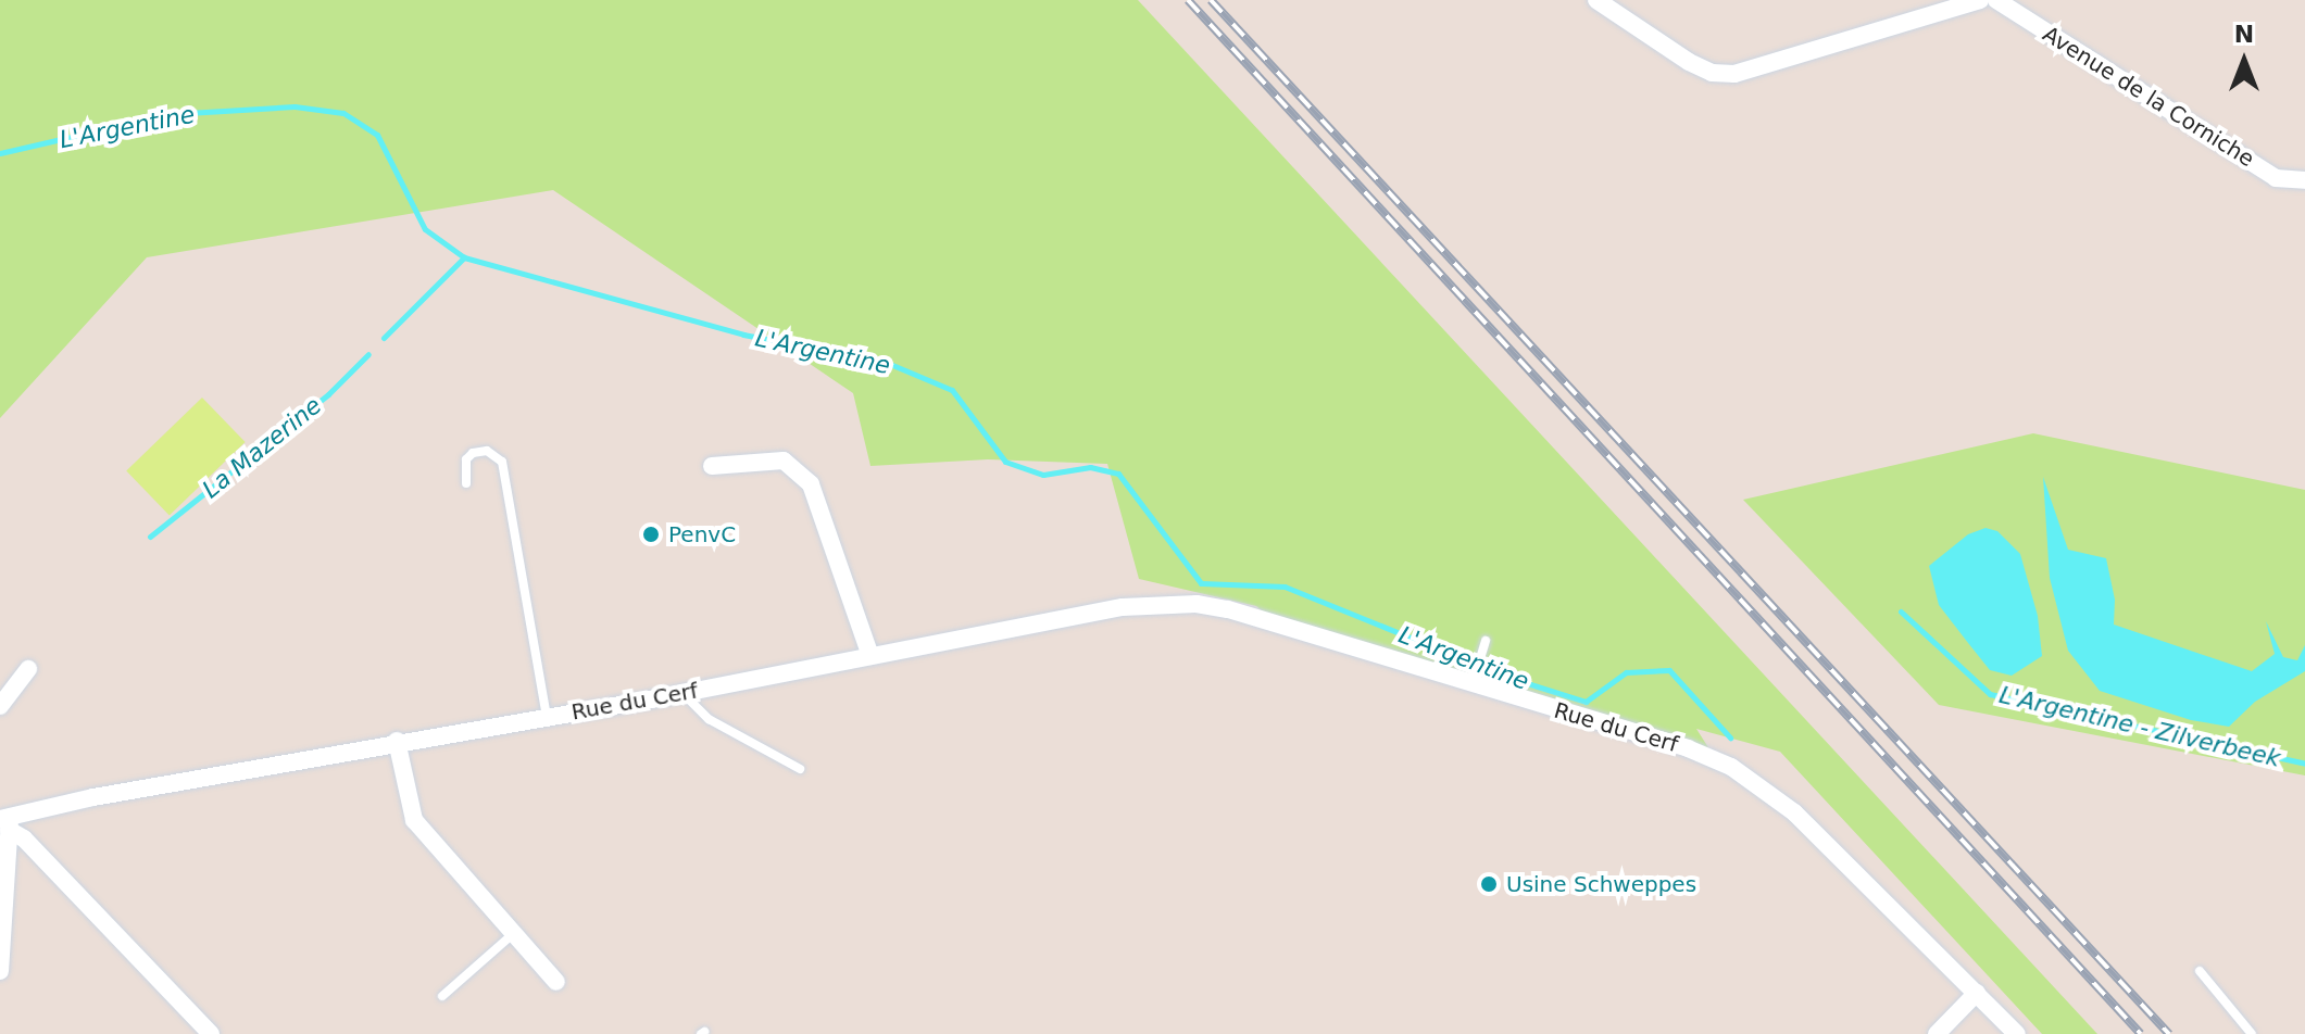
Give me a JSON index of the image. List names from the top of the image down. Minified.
{"streets":{"street":["Avenue de la Corniche","Rue du Cerf"]},"water":["L'Argentine","La Mazerine","L'Argentine - Zilverbeek"],"places":["PenvC","Usine Schweppes"],"north":"top"}
